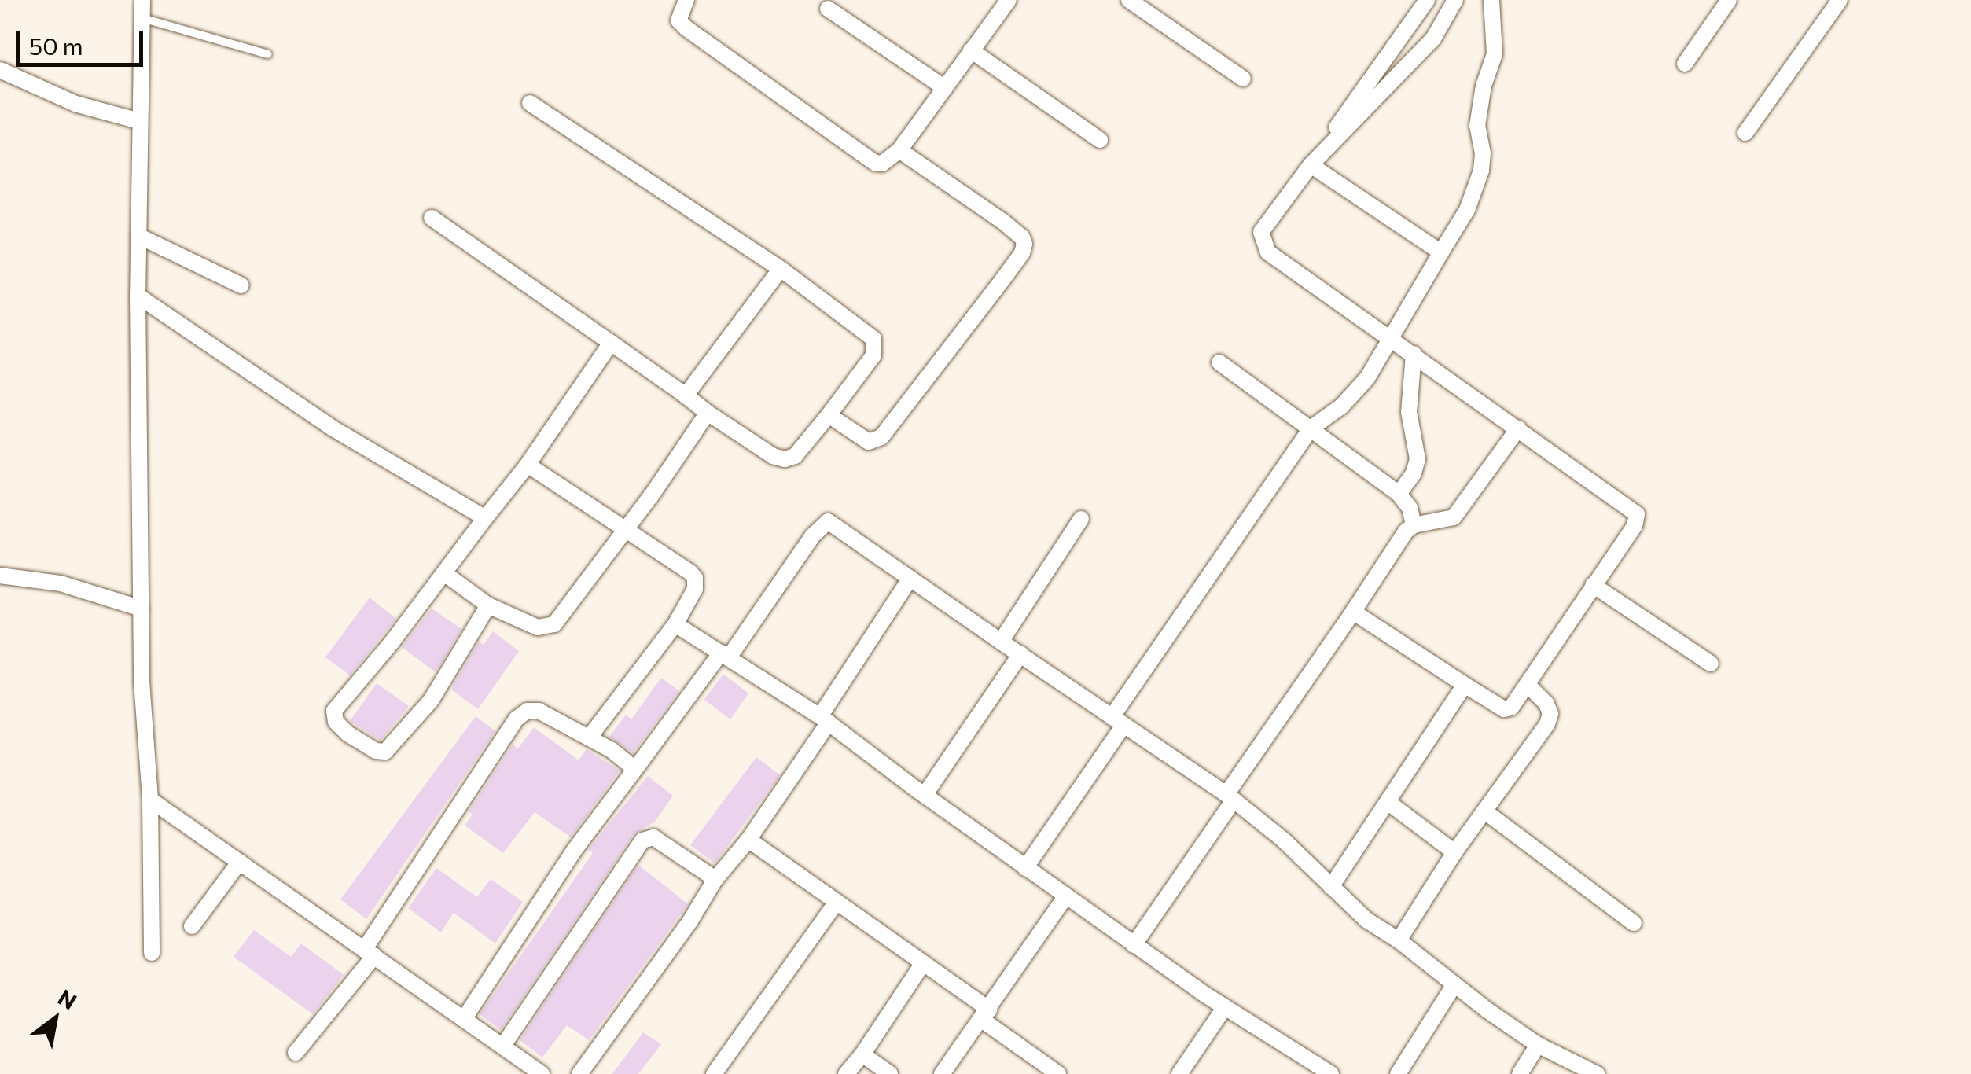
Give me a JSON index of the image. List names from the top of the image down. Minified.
{"scale_bar":"50 m","north":"top right"}
